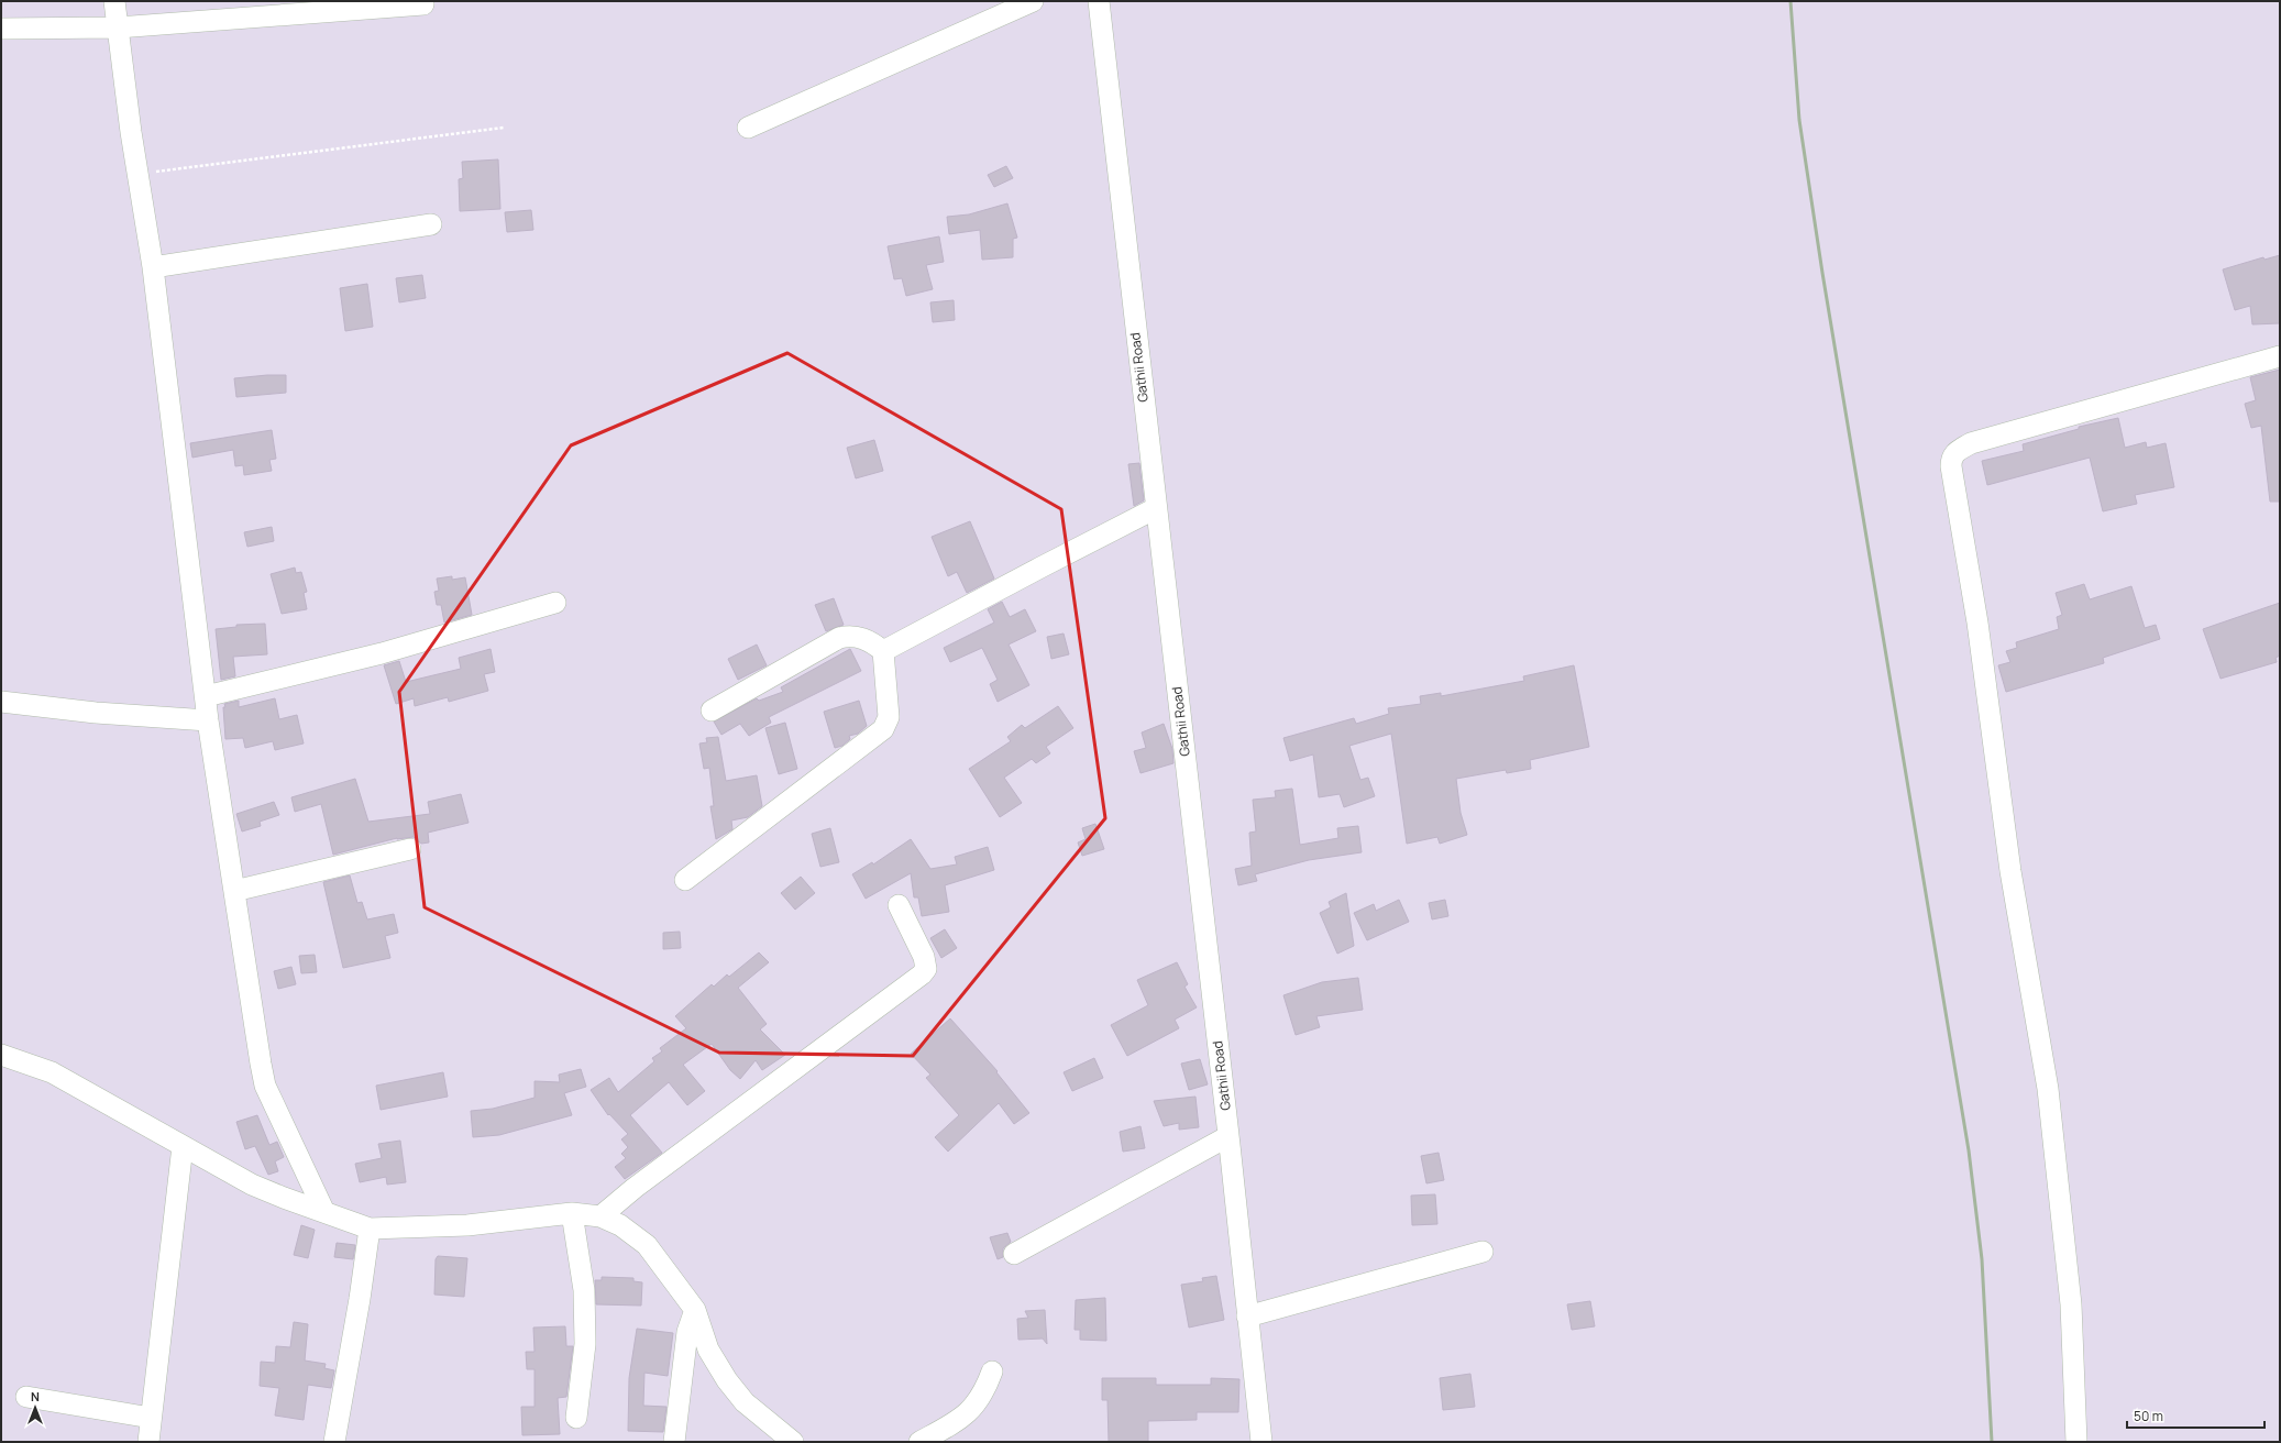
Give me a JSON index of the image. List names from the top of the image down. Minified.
{"streets":{"street":["Gathii Road"]},"scale_bar":"50 m","north":"top"}
